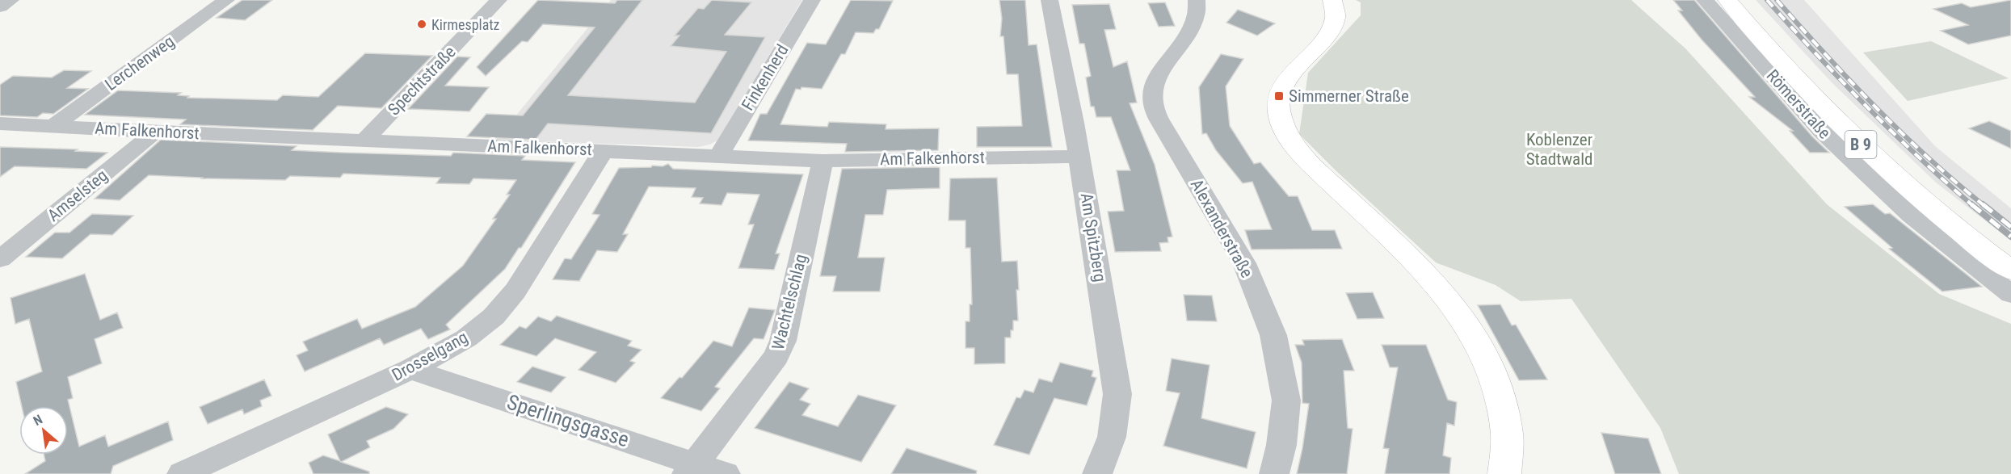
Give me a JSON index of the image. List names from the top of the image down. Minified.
{"streets":{"main road":["B 9"],"street":["Lerchenweg","Finkenherd","Spechtstraße","Römerstraße","Am Falkenhorst","Amselsteg","Alexanderstraße","Am Spitzberg","Wachtelschlag","Drosselgang","Sperlingsgasse"]},"crossings":[["Lerchenweg","Am Falkenhorst"],["Finkenherd","Am Falkenhorst"],["Spechtstraße","Am Falkenhorst"],["Am Falkenhorst","Amselsteg"],["Am Falkenhorst","Am Spitzberg"],["Am Falkenhorst","Wachtelschlag"],["Am Falkenhorst","Drosselgang"],["Wachtelschlag","Sperlingsgasse"],["Drosselgang","Sperlingsgasse"]],"parks":["Koblenzer Stadtwald"],"places":{"other":["Kirmesplatz"],"transit":["Simmerner Straße"]},"north":"top left"}
